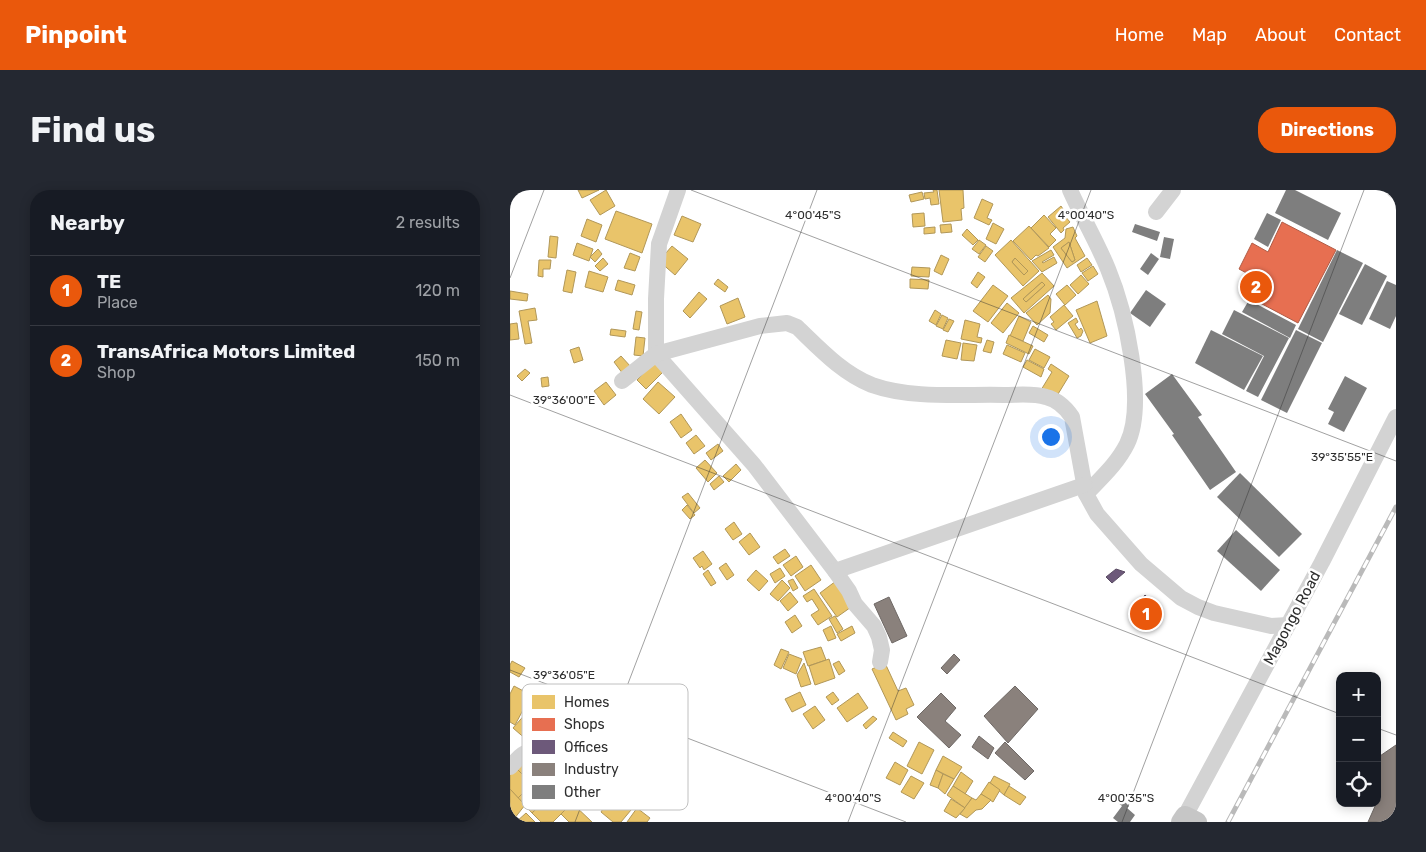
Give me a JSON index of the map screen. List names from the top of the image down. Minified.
{"streets":{"street":["Magongo Road"]},"legend":["Homes","Shops","Offices","Industry","Other"],"page":{"header":"Pinpoint","nav":["Home","Map","About","Contact"],"buttons":"Directions","title":"Find us","heading":["Nearby","2 results"],"list":[{"mark":"1","name":"TE","note":"Place","value":"120 m"},{"mark":"2","name":"TransAfrica Motors Limited","note":"Shop","value":"150 m"}],"pins":["2","1"],"map_buttons":["+","−"]},"coordinates":["4°00'45\"S","4°00'40\"S","39°36'00\"E","39°35'55\"E","39°36'05\"E","4°00'35\"S"]}
